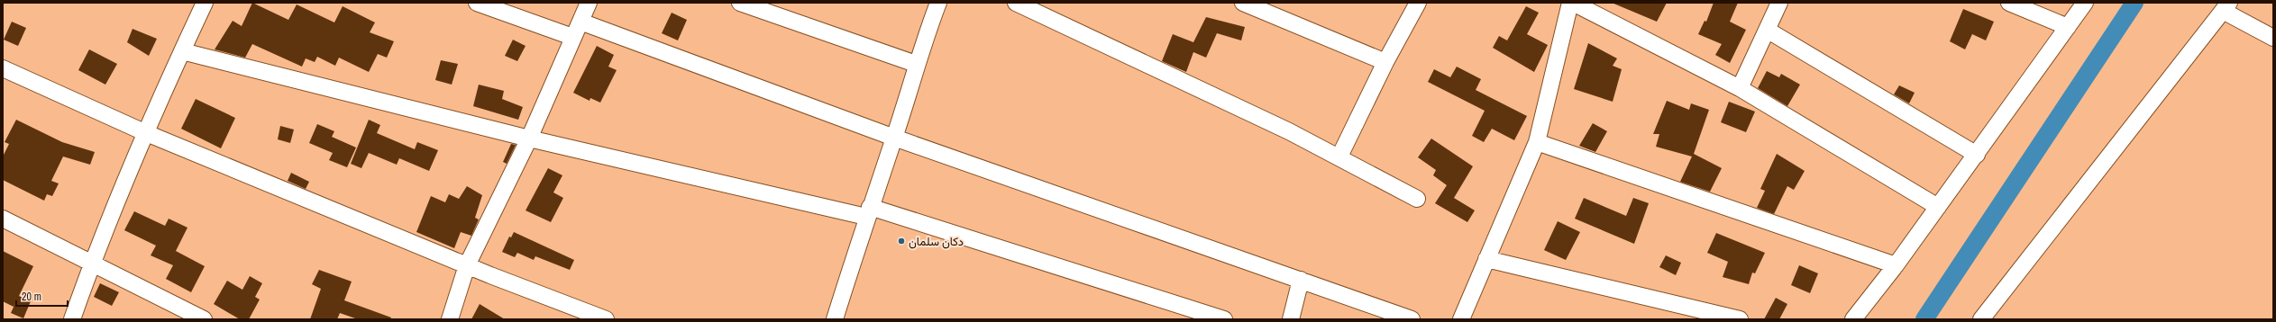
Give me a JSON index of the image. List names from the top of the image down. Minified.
{"places":["دكان سلمان"],"scale_bar":"20 m"}
